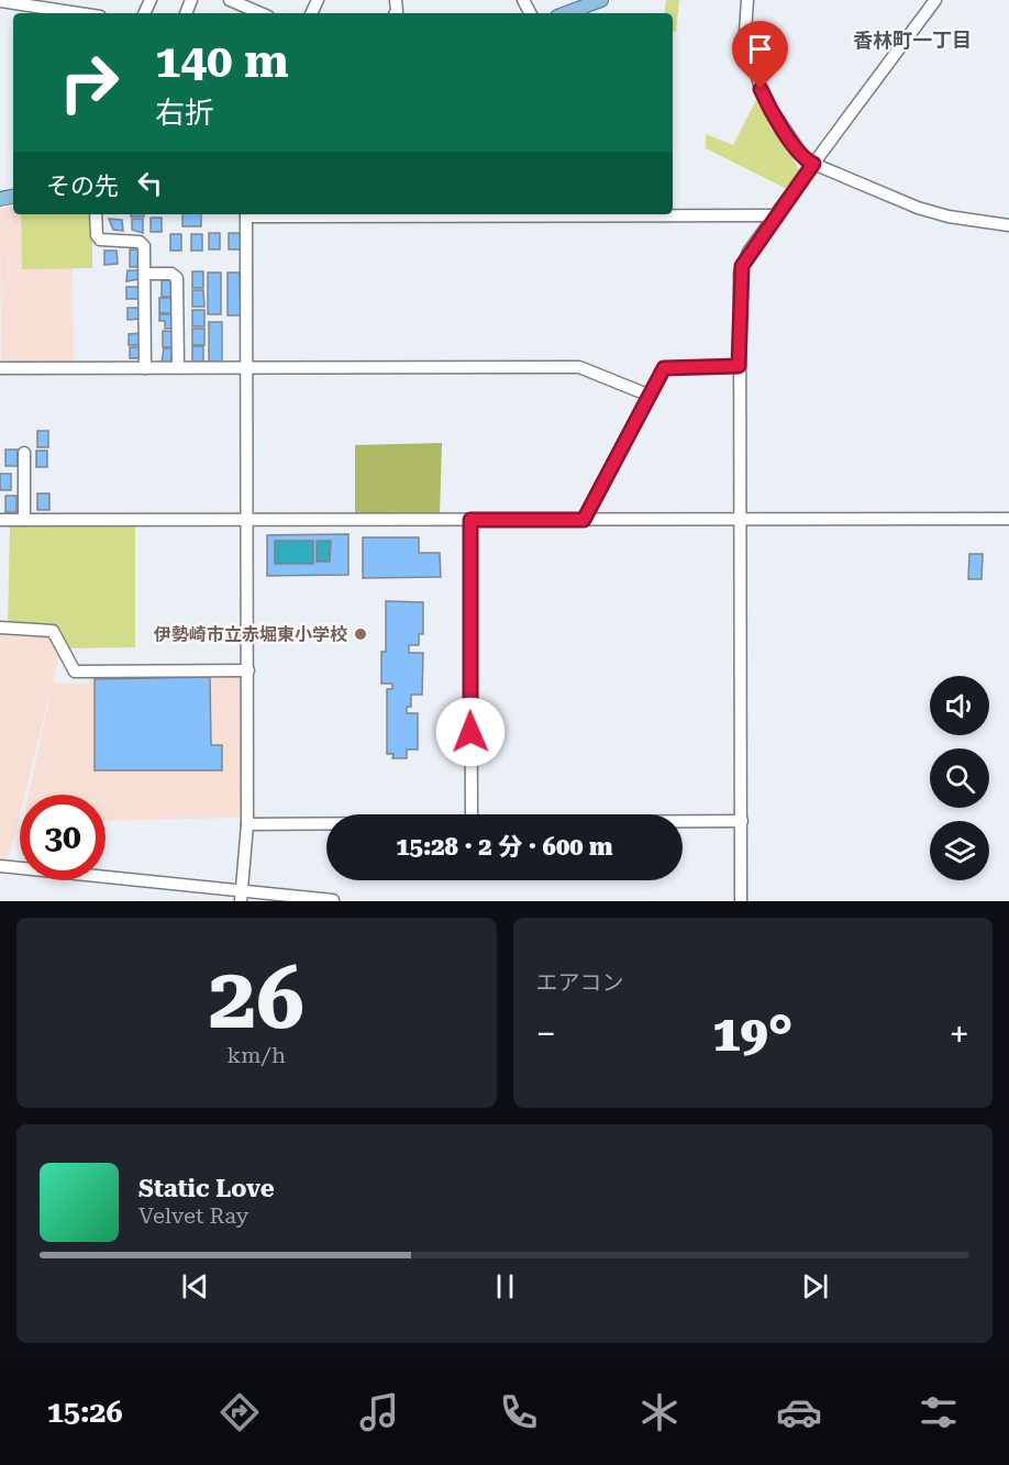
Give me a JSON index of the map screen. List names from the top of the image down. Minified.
{"districts":["香林町一丁目"],"places":["伊勢崎市立赤堀東小学校"],"page":{"turn":["140 m","右折"],"then":"その先","limit":"30","trip":"15:28 · 2 分 · 600 m","tile":[["26","km/h"],"エアコン"],"heat":["−","19°","+"],"song":["Static Love","Velvet Ray"],"tabs":"15:26"}}
